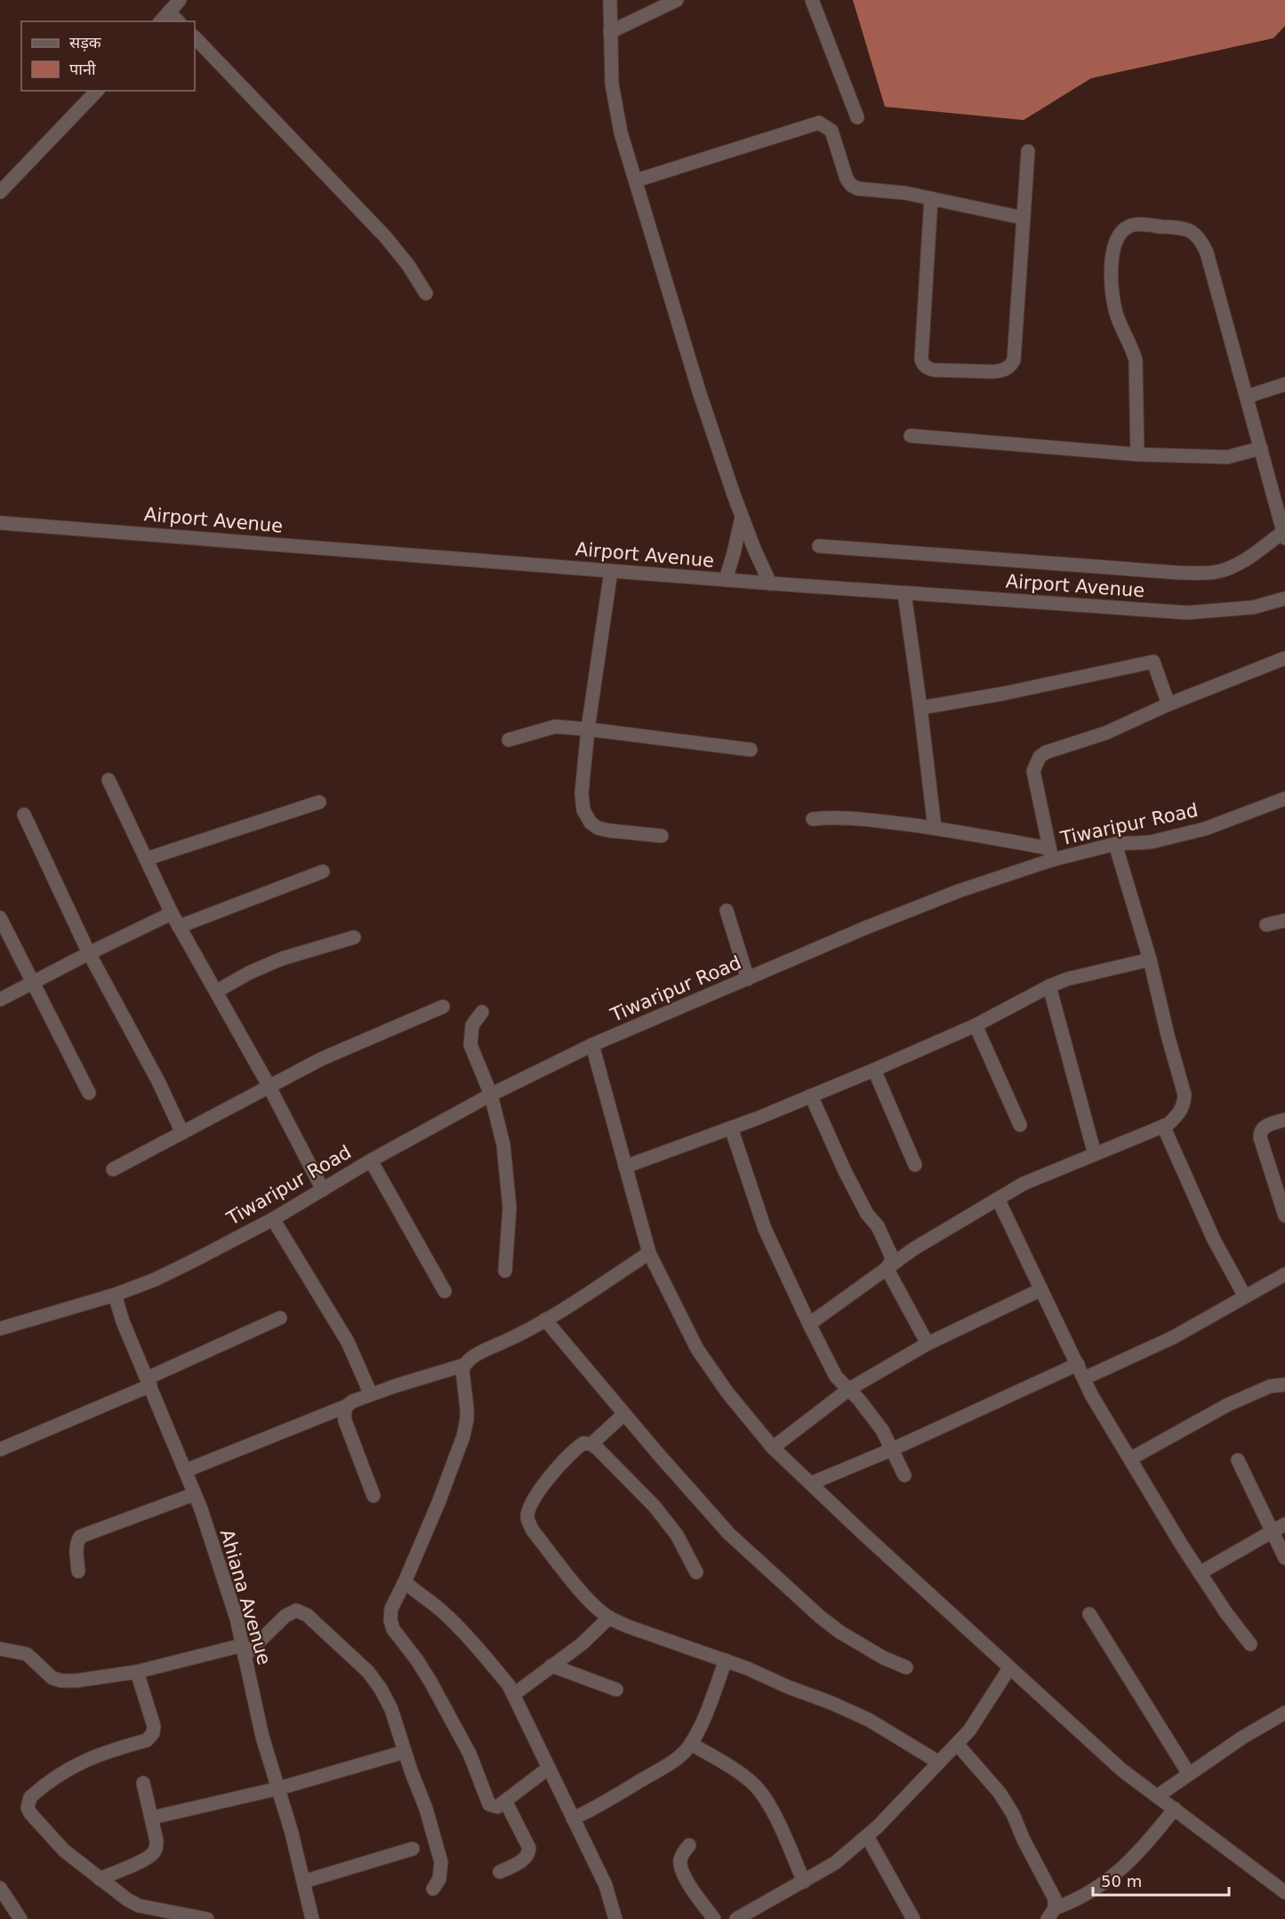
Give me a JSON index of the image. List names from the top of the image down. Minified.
{"streets":{"street":["Airport Avenue","Tiwaripur Road","Ahiana Avenue"]},"crossings":[["Tiwaripur Road","Ahiana Avenue"]],"legend":["सड़क","पानी"],"scale_bar":"50 m"}
